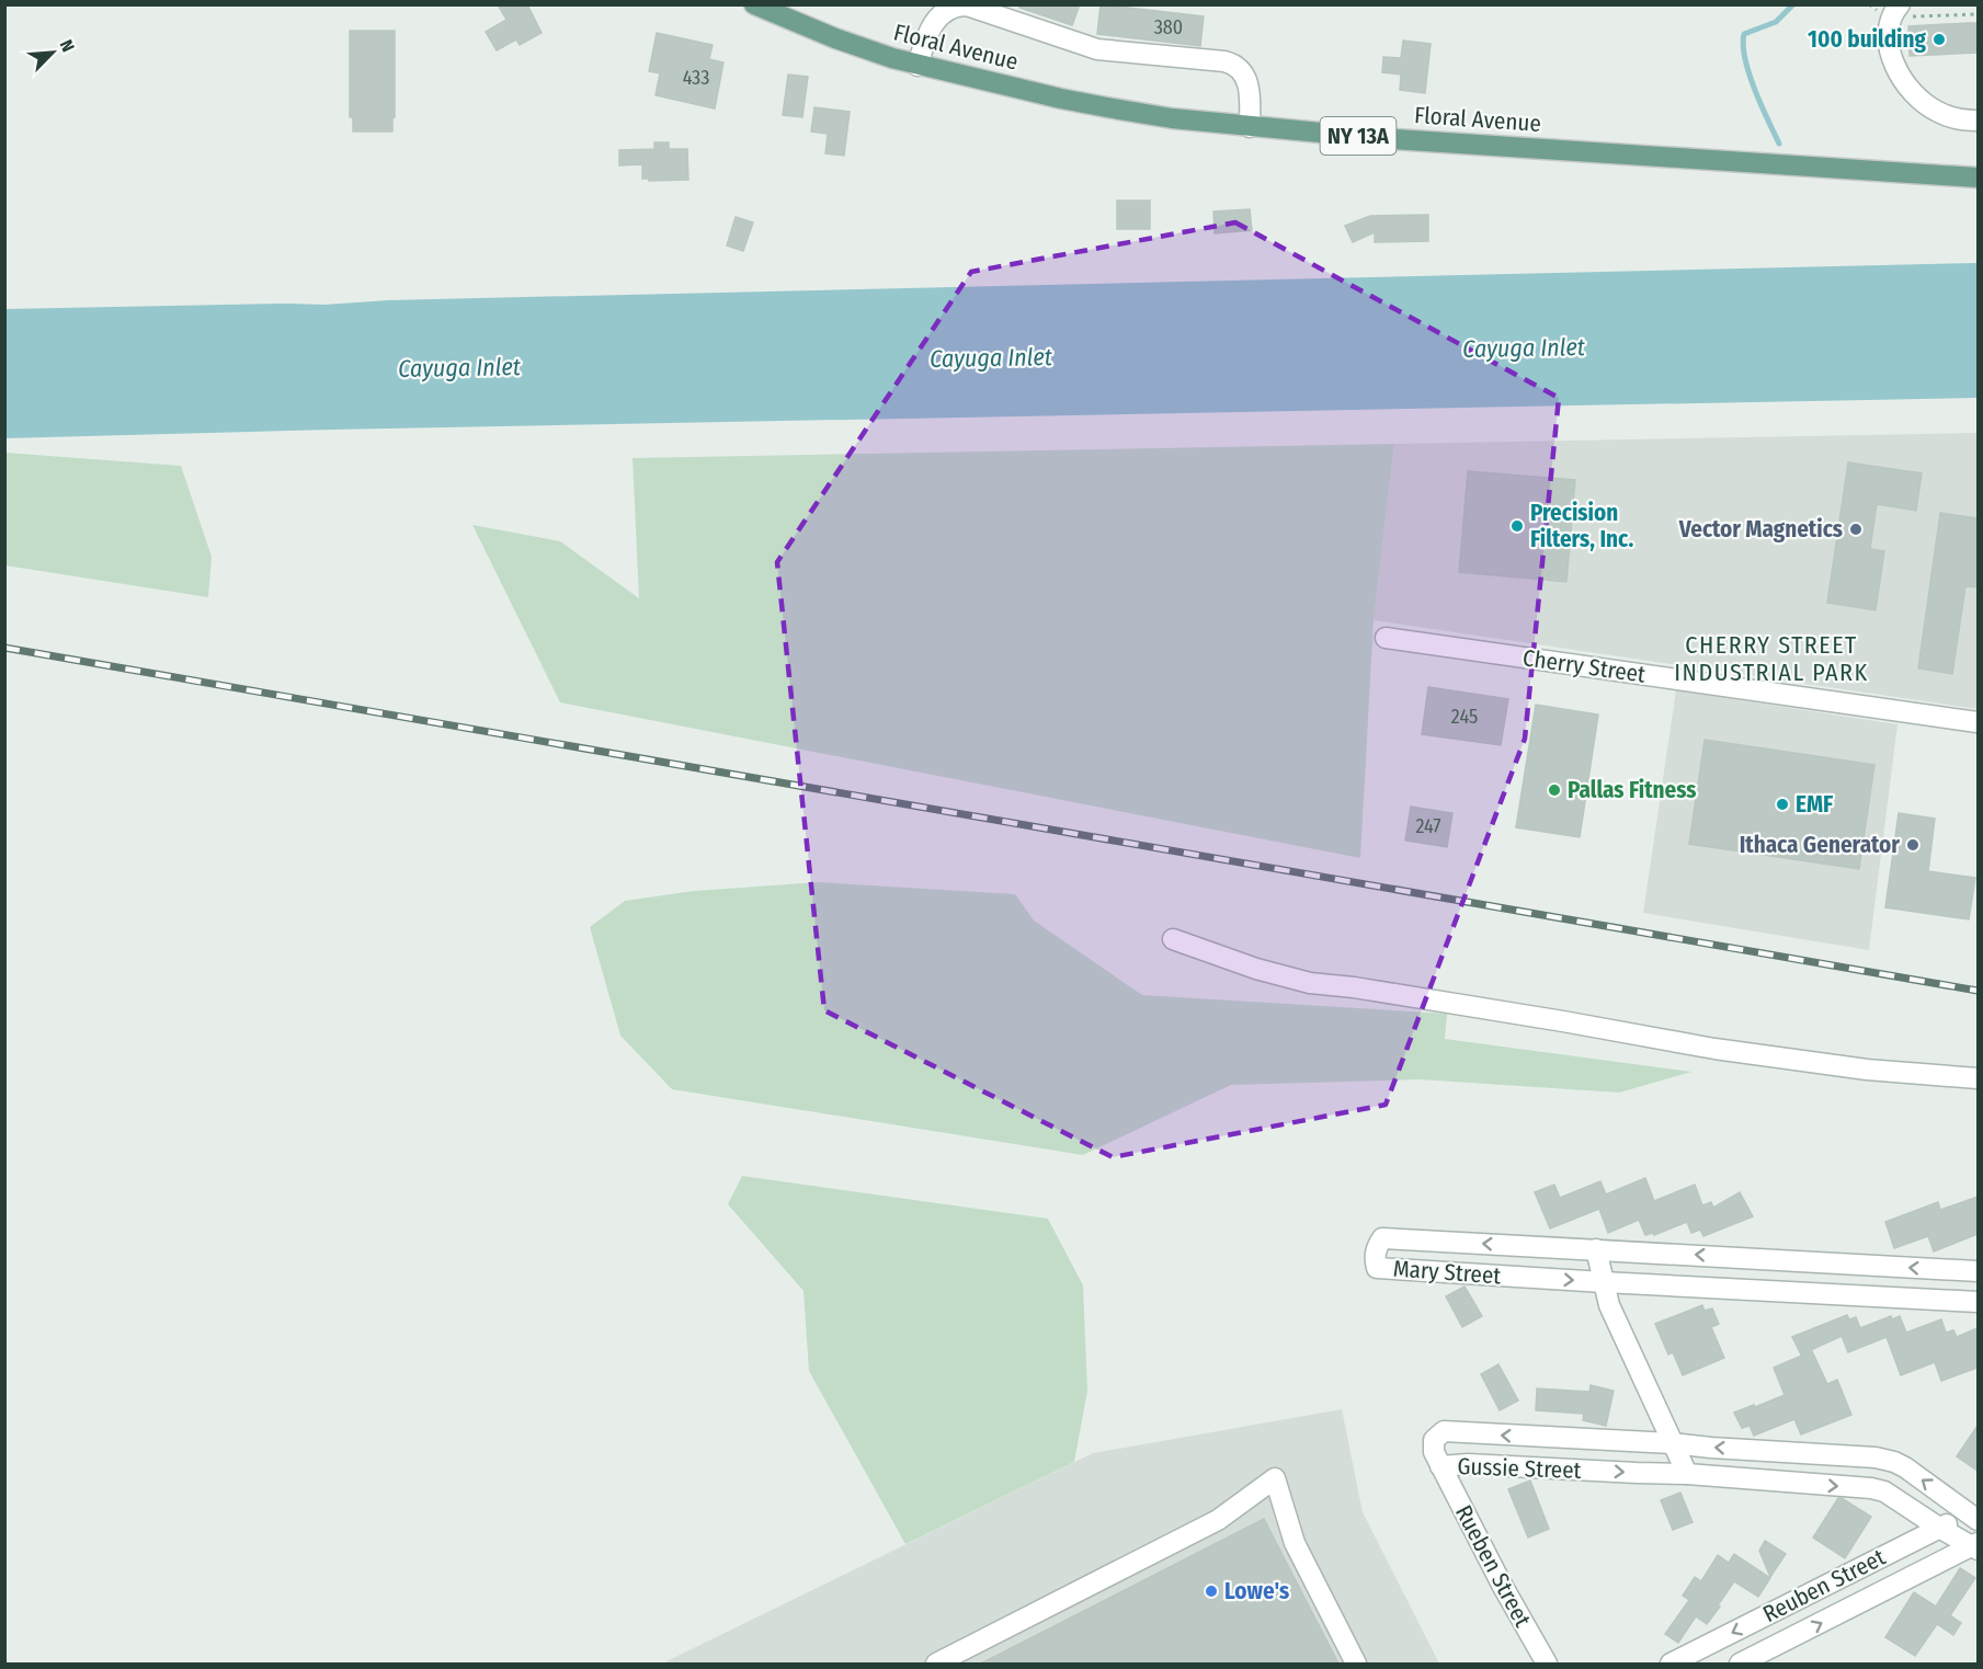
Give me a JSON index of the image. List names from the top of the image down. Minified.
{"streets":{"main road":["Floral Avenue","NY 13A"],"street":["Cherry Street","Mary Street","Gussie Street","Rueben Street","Reuben Street"]},"crossings":[["Gussie Street","Rueben Street"],["Gussie Street","Reuben Street"]],"districts":["CHERRY STREET INDUSTRIAL PARK"],"water":["Cayuga Inlet"],"places":["100 building","Precision Filters, Inc.","Vector Magnetics","Pallas Fitness","EMF","Ithaca Generator","Lowe's"],"house_numbers":["380","433","245","247"],"north":"top right"}
